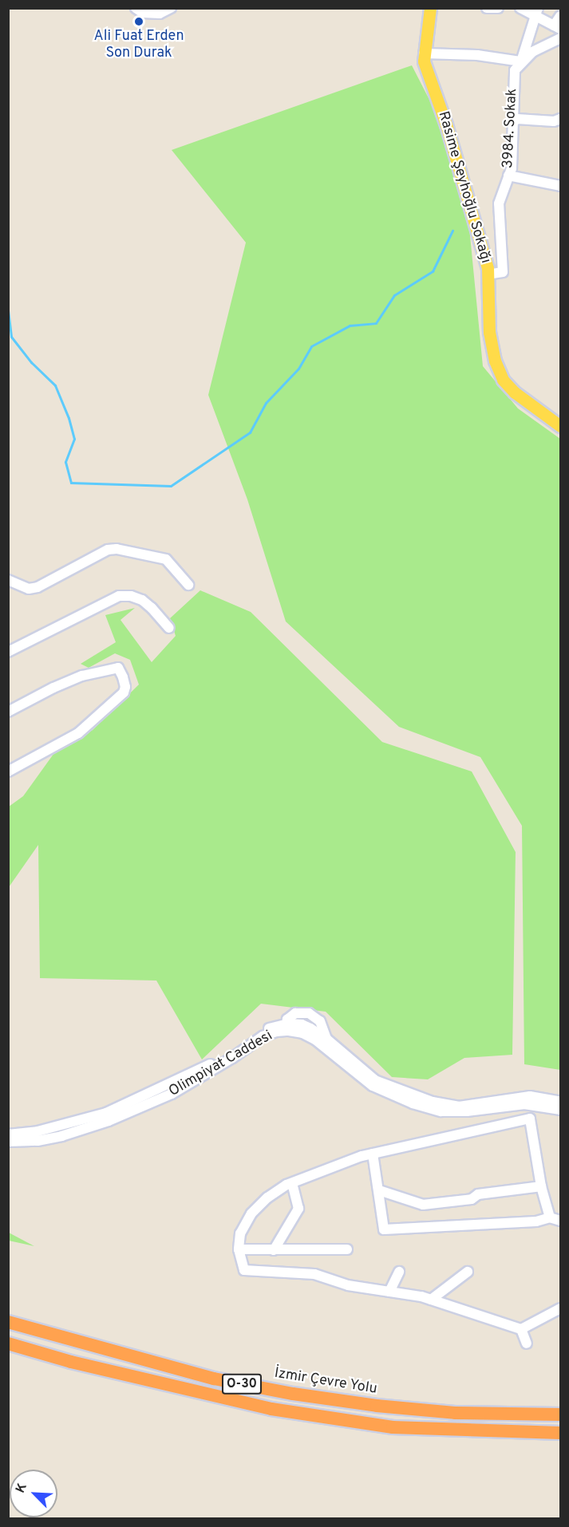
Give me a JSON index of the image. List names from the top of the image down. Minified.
{"streets":{"highway":["İzmir Çevre Yolu","O-30"],"main road":["Rasime Şeyhoğlu Sokağı"],"street":["3984. Sokak","Olimpiyat Caddesi"]},"crossings":[["3984. Sokak","Rasime Şeyhoğlu Sokağı"]],"places":["Ali Fuat Erden Son Durak"],"north":"top left"}
